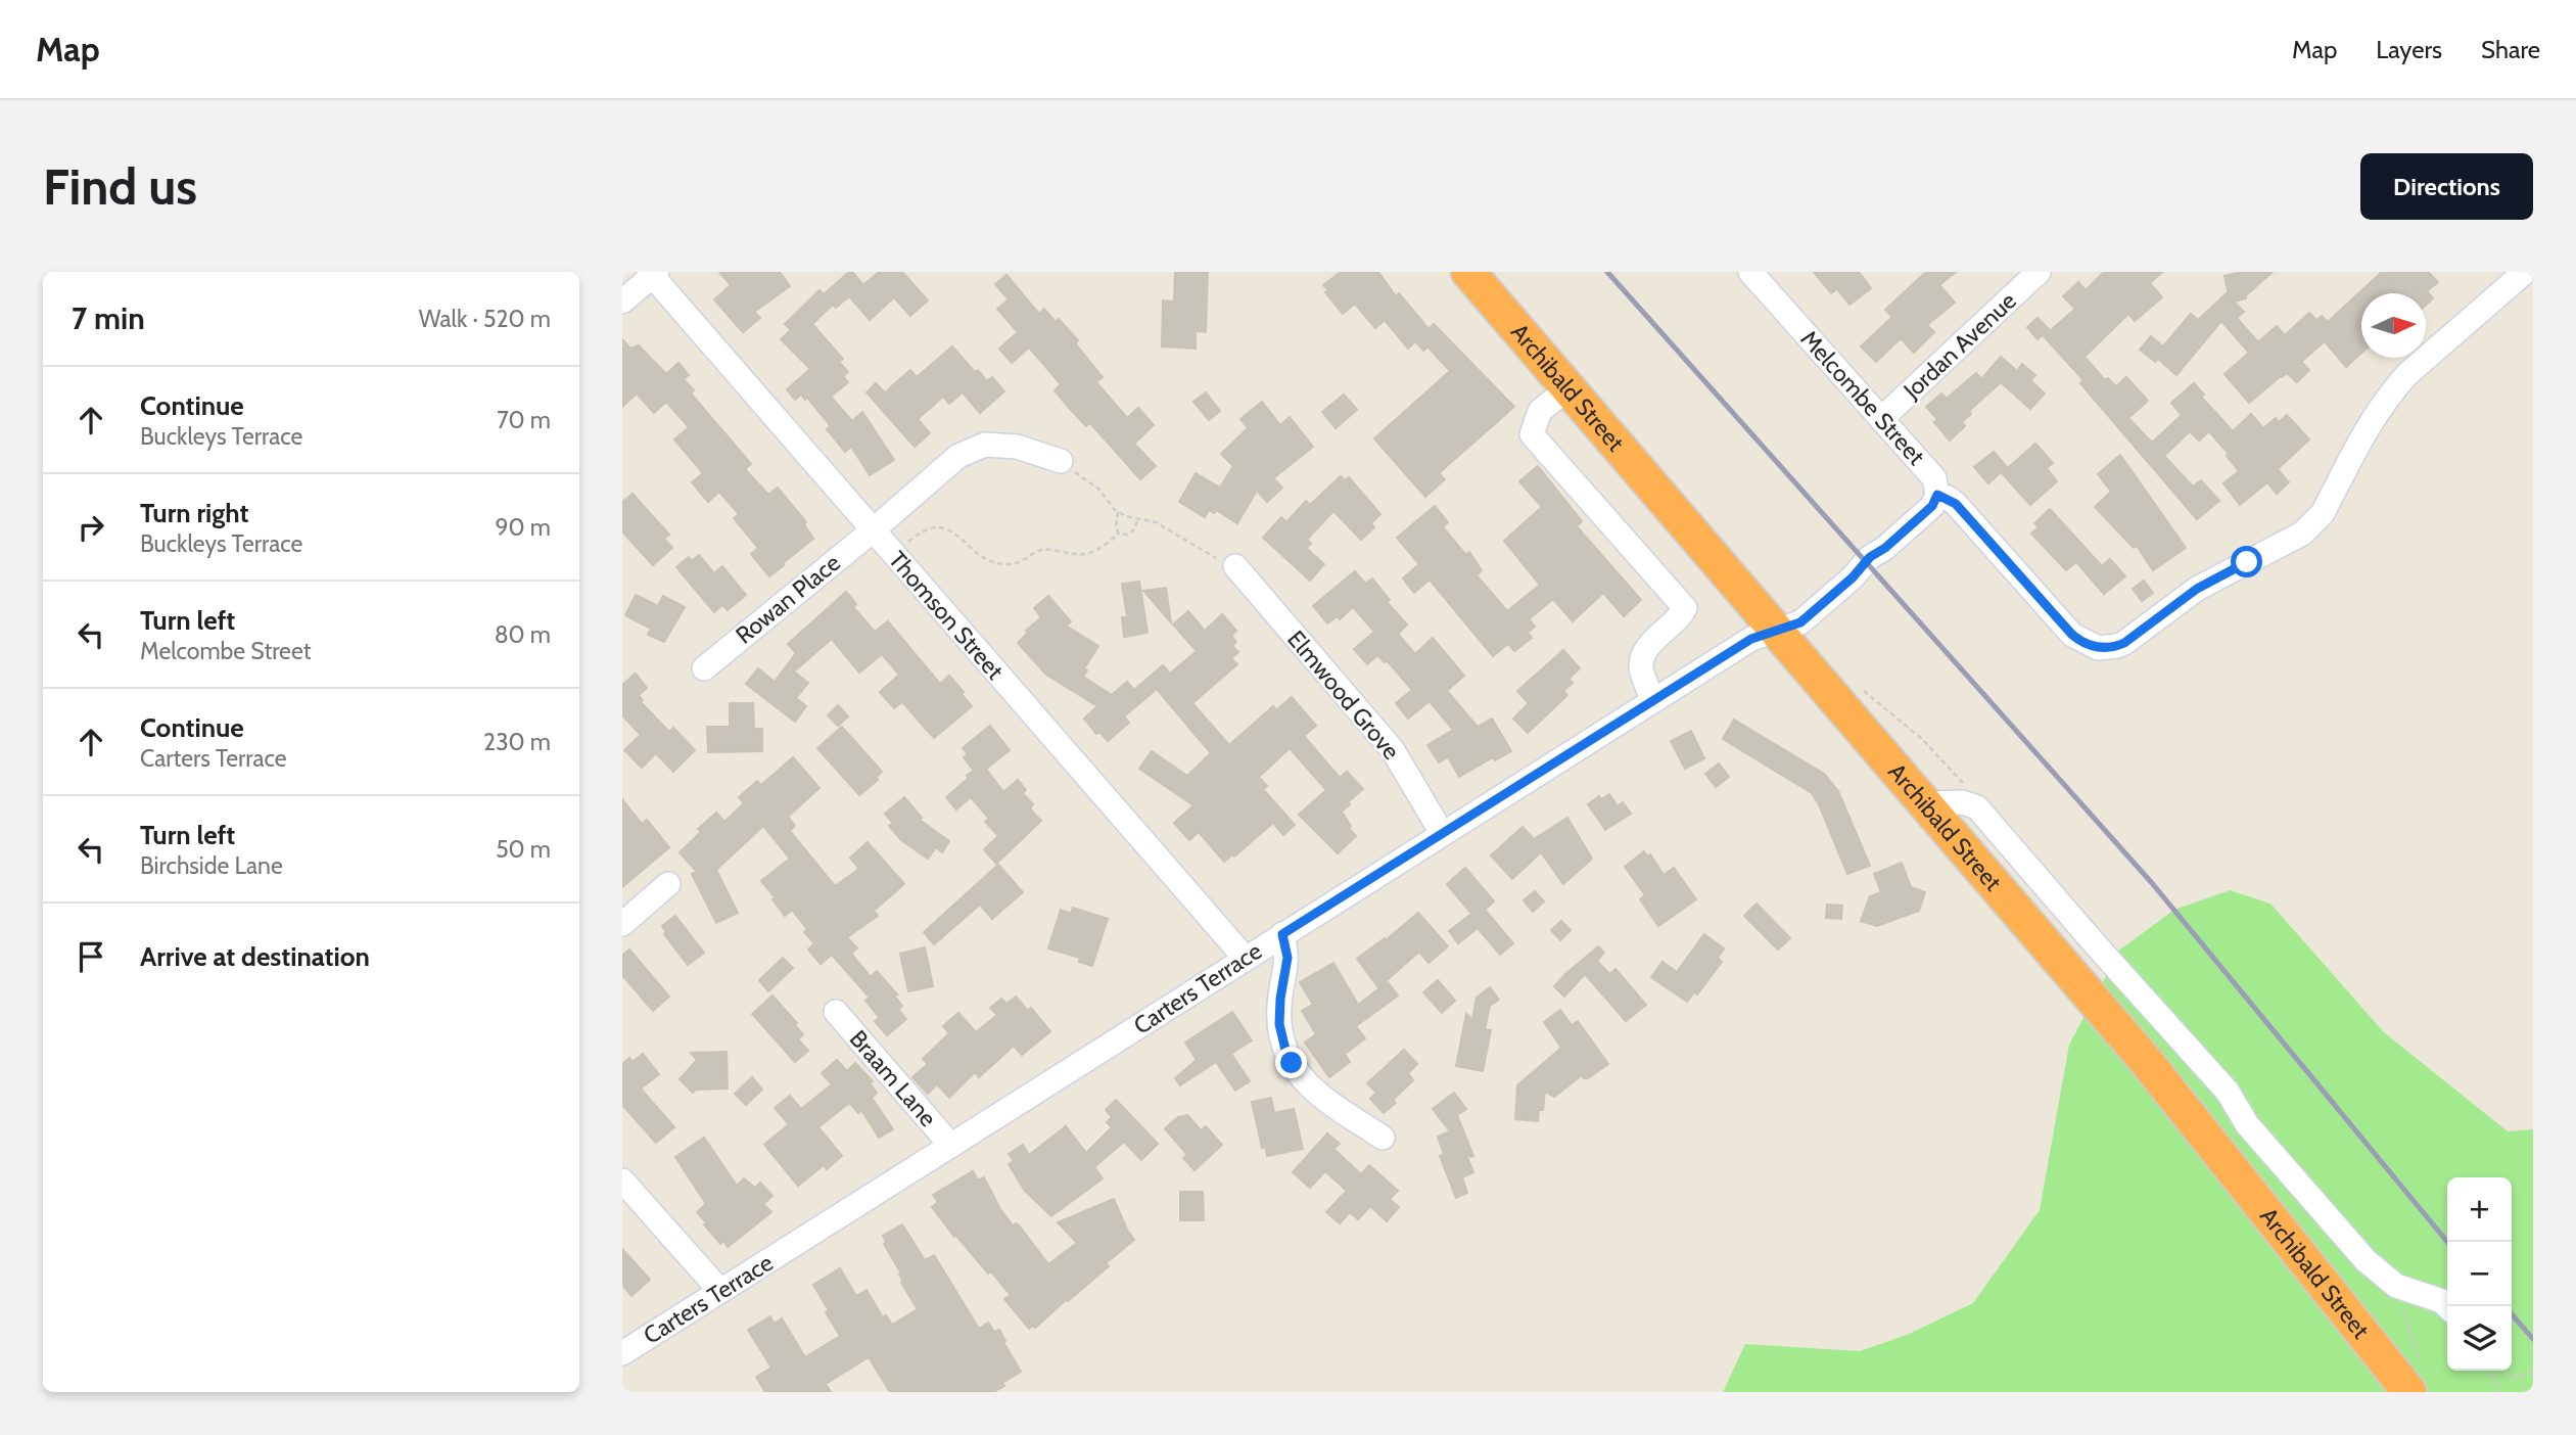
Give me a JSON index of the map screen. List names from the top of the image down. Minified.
{"streets":{"highway":["Archibald Street"],"street":["Jordan Avenue","Melcombe Street","Rowan Place","Thomson Street","Elmwood Grove","Carters Terrace","Braam Lane"]},"crossings":[["Jordan Avenue","Melcombe Street"],["Archibald Street","Carters Terrace"],["Rowan Place","Thomson Street"],["Thomson Street","Carters Terrace"],["Elmwood Grove","Carters Terrace"],["Carters Terrace","Braam Lane"]],"north":"right","page":{"header":"Map","nav":["Map","Layers","Share"],"buttons":"Directions","title":"Find us","heading":["7 min","Walk · 520 m"],"list":[["Continue","Buckleys Terrace","70 m"],["Turn right","Buckleys Terrace","90 m"],["Turn left","Melcombe Street","80 m"],["Continue","Carters Terrace","230 m"],["Turn left","Birchside Lane","50 m"],"Arrive at destination"],"map_buttons":["+","−"]}}
